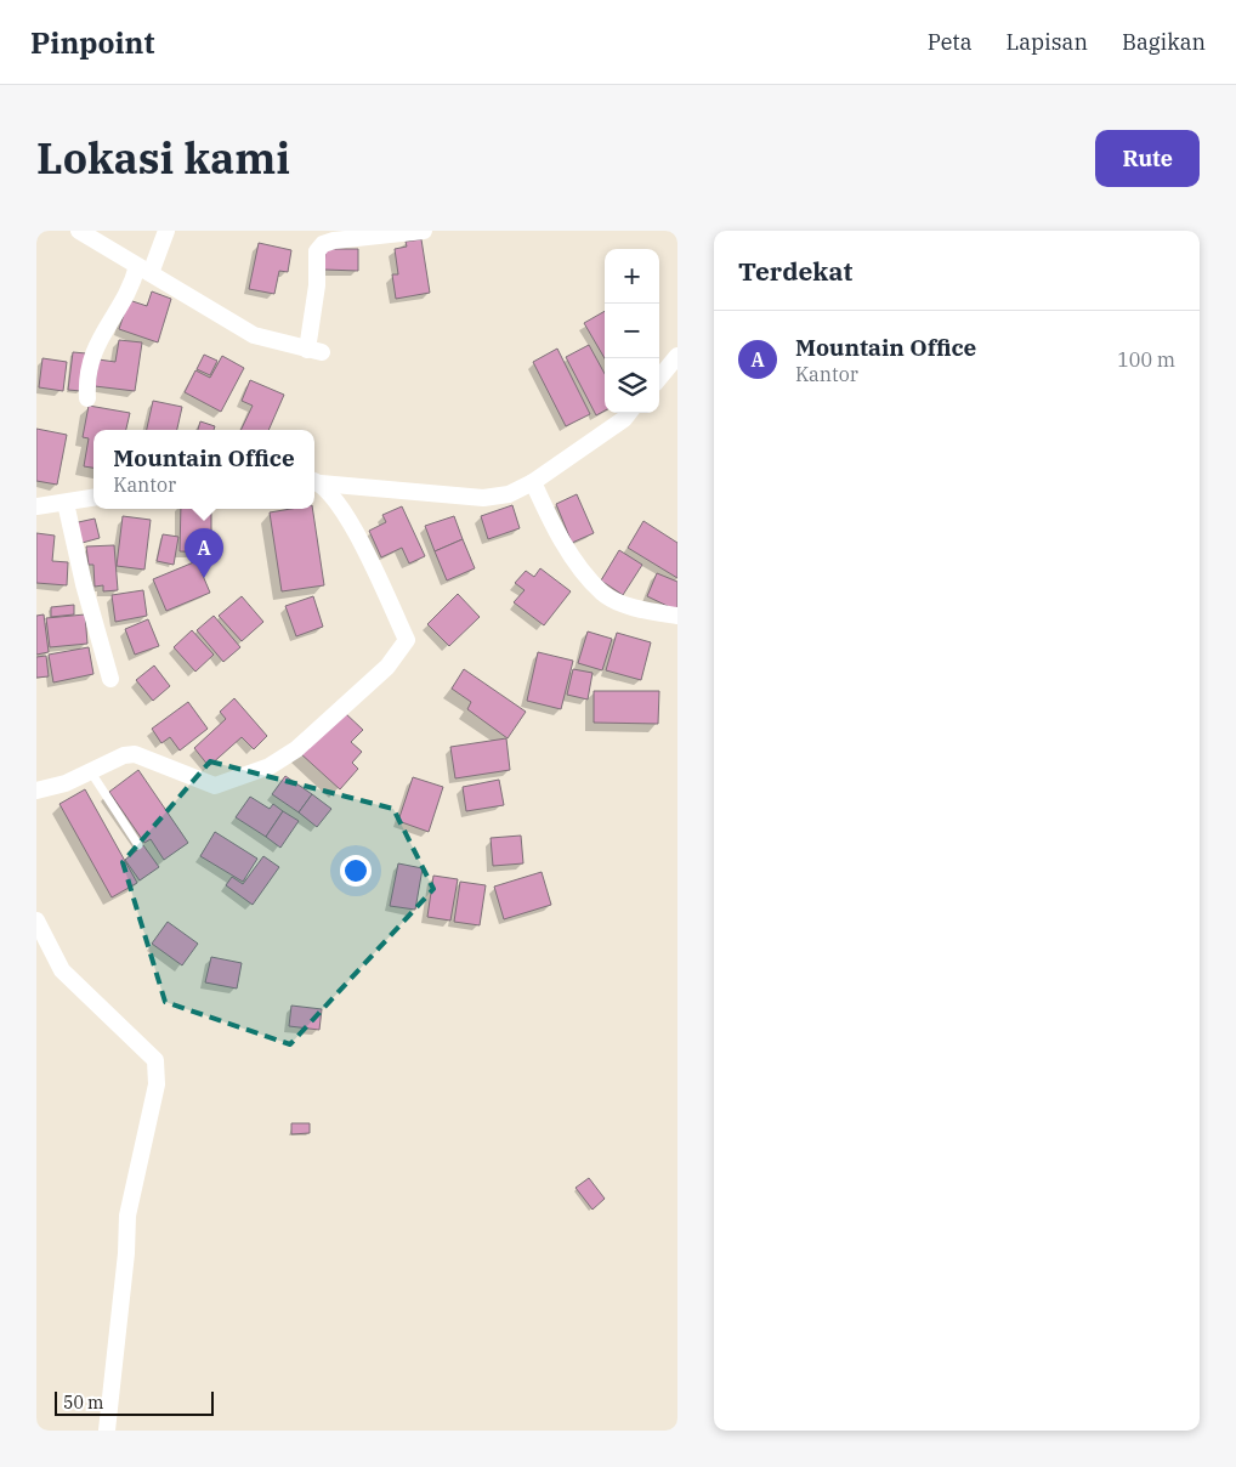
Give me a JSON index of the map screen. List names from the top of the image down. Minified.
{"scale_bar":"50 m","page":{"header":"Pinpoint","nav":["Peta","Lapisan","Bagikan"],"title":"Lokasi kami","buttons":"Rute","heading":"Terdekat","map_buttons":["+","−"],"list":[{"mark":"A","name":"Mountain Office","note":"Kantor","value":"100 m"}],"popup":["Mountain Office","Kantor"],"pins":"A","scale":"50 m"}}
